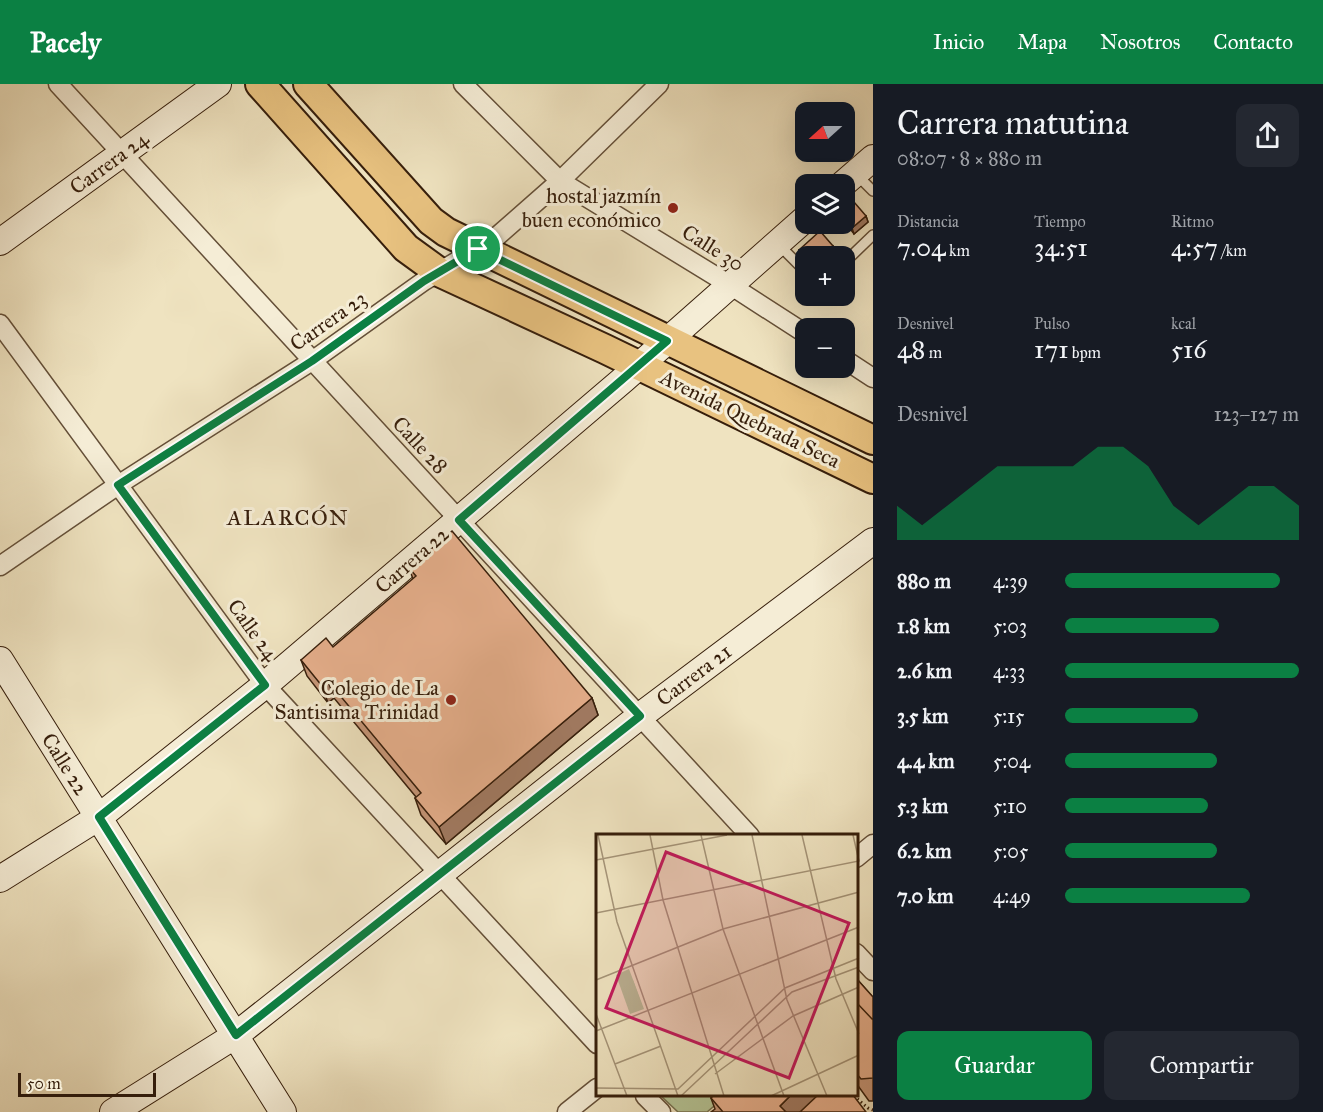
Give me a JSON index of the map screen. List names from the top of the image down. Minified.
{"streets":{"main road":["Avenida Quebrada Seca"],"street":["Carrera 24","Calle 30","Carrera 23","Calle 28","Carrera 22","Calle 24","Carrera 21","Calle 22"]},"crossings":[["Carrera 24","Calle 28"],["Calle 30","Carrera 23"],["Calle 30","Carrera 22"],["Carrera 23","Avenida Quebrada Seca"],["Carrera 23","Calle 28"],["Carrera 23","Calle 24"],["Avenida Quebrada Seca","Carrera 22"],["Calle 28","Carrera 22"],["Calle 28","Carrera 21"],["Carrera 22","Calle 24"],["Carrera 22","Calle 22"],["Calle 24","Carrera 21"],["Carrera 21","Calle 22"]],"districts":["ALARCÓN"],"places":["hostal jazmín buen económico","Colegio de La Santisima Trinidad"],"scale_bar":"50 m","north":"left","page":{"header":"Pacely","nav":["Inicio","Mapa","Nosotros","Contacto"],"heading":["Carrera matutina","08:07 · 8 × 880 m"],"map_buttons":["+","−"],"stats":[["Distancia","7.04 km"],["Tiempo","34:51"],["Ritmo","4:57 /km"],["Desnivel","48 m"],["Pulso","171 bpm"],["kcal","516"]],"chart":["Desnivel","123–127 m"],"list":[{"name":"880 m","note":"4:39"},{"name":"1.8 km","note":"5:03"},{"name":"2.6 km","note":"4:33"},{"name":"3.5 km","note":"5:15"},{"name":"4.4 km","note":"5:04"},{"name":"5.3 km","note":"5:10"},{"name":"6.2 km","note":"5:05"},{"name":"7.0 km","note":"4:49"}],"buttons":["Guardar","Compartir"],"scale":"50 m"}}
